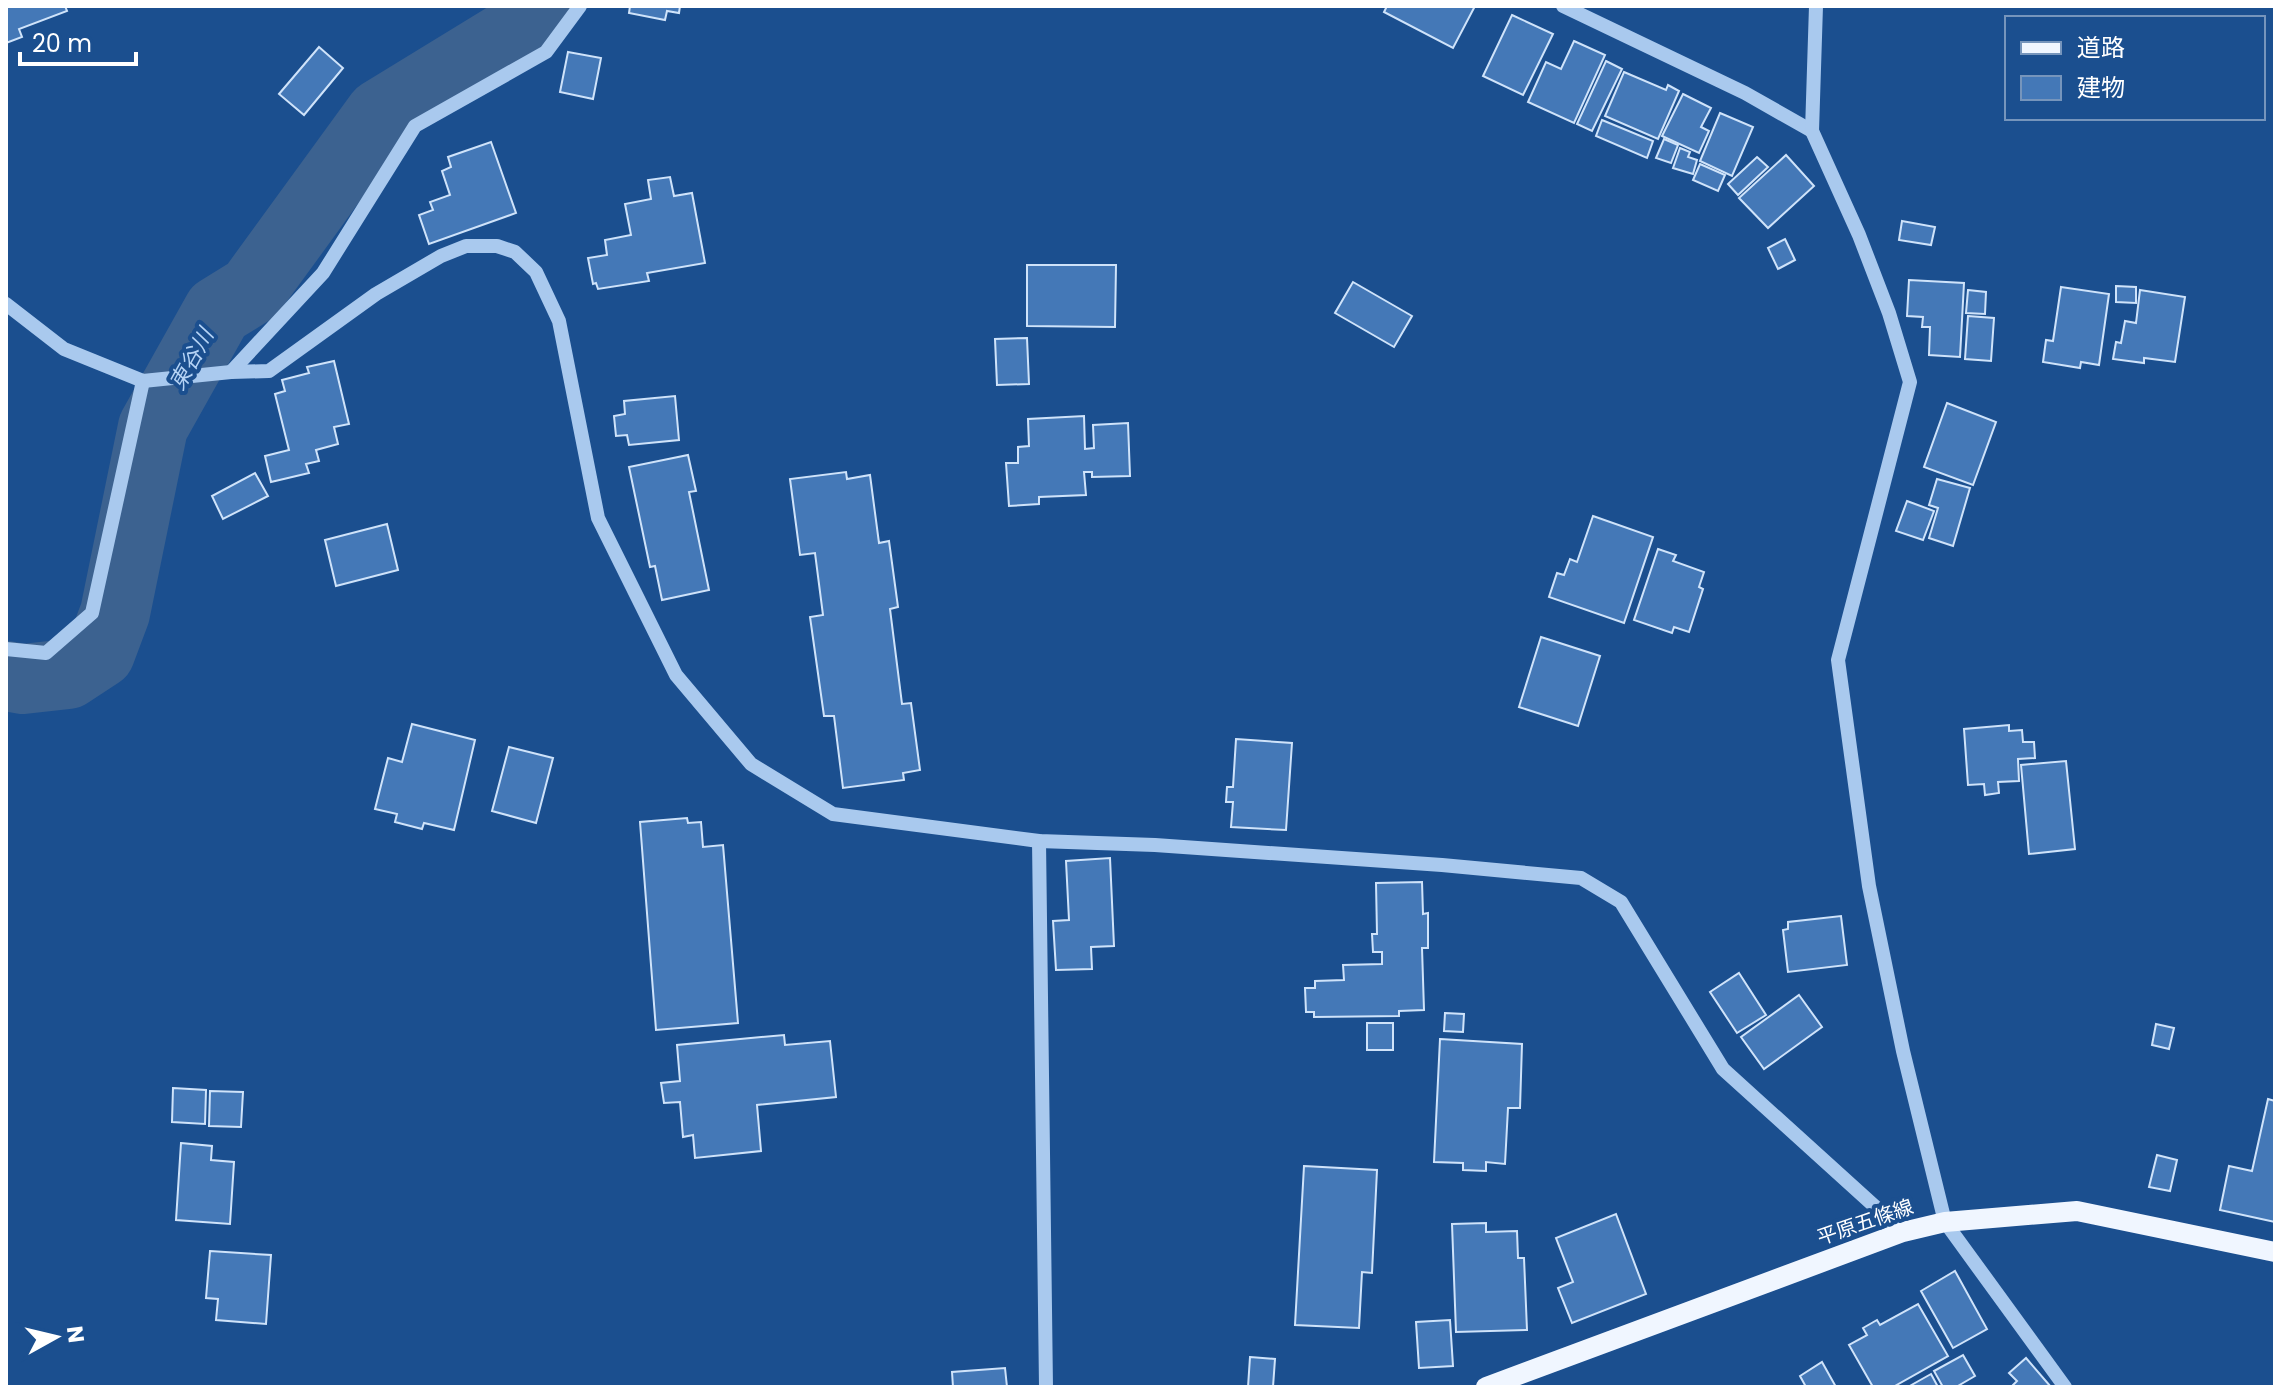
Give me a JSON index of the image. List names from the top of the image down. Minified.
{"streets":{"main road":["平原五條線"]},"water":["東谷川"],"legend":["道路","建物"],"scale_bar":"20 m","north":"right"}
